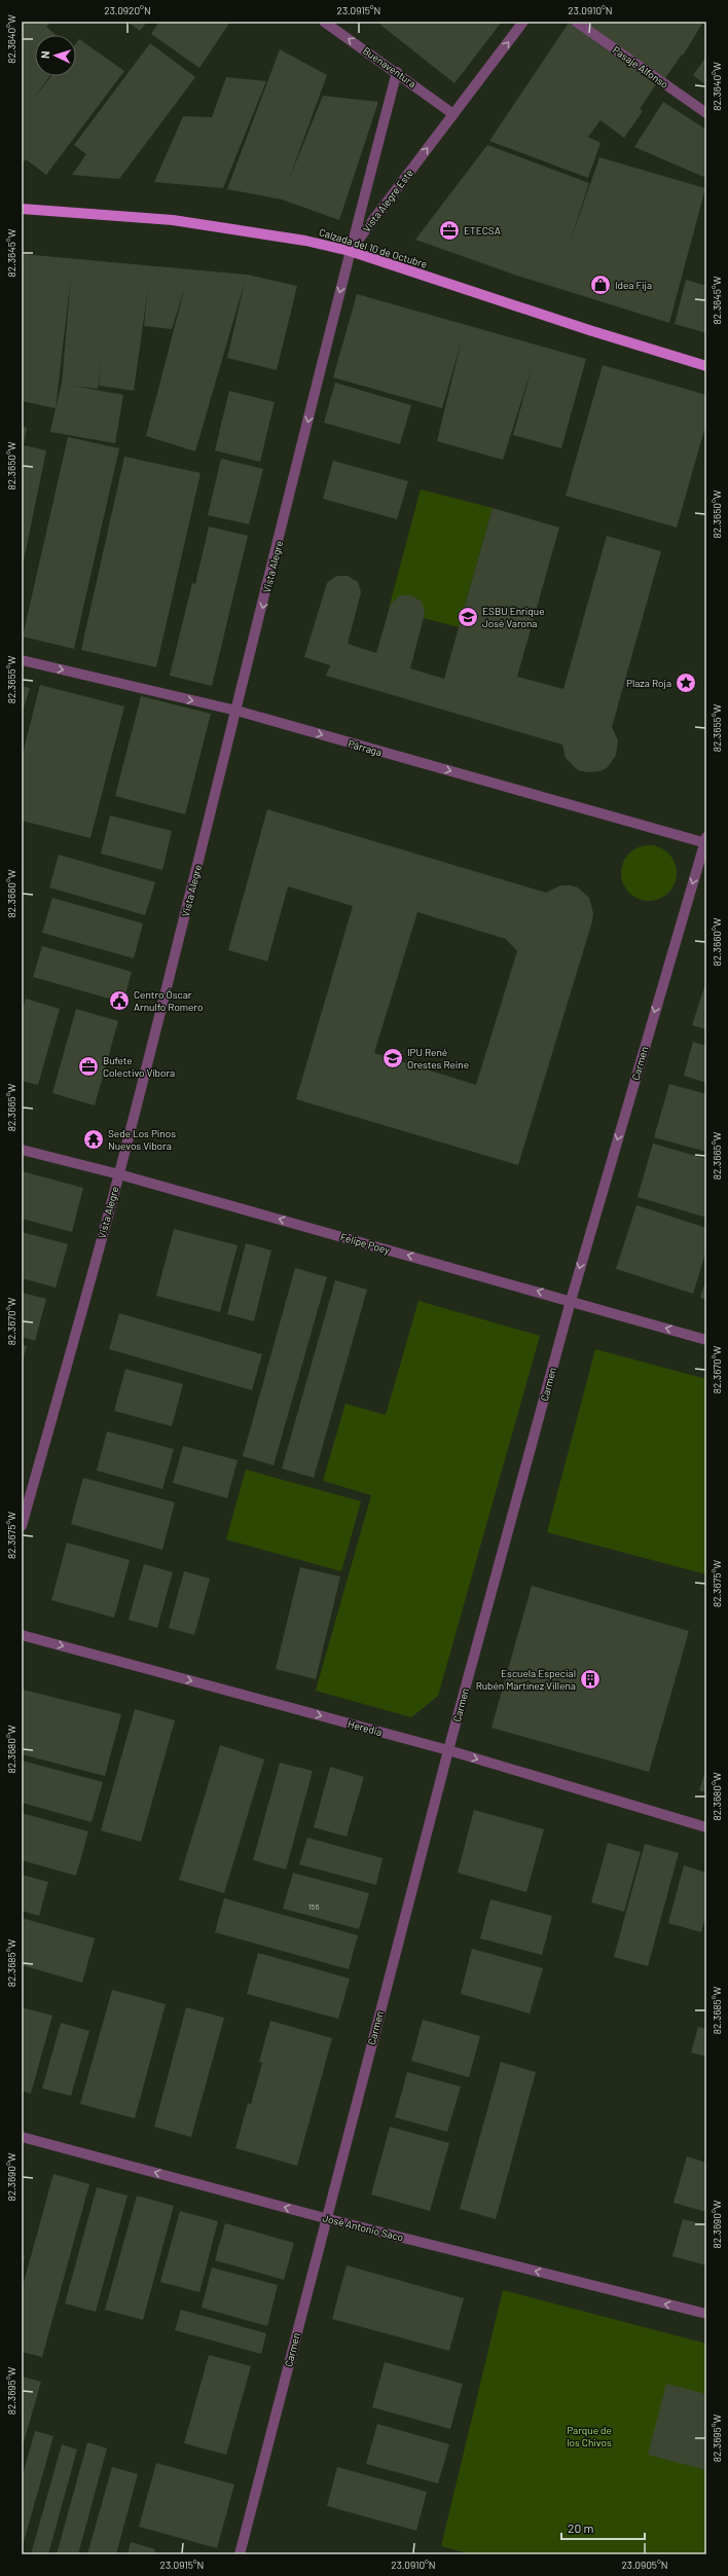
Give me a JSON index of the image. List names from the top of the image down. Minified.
{"streets":{"main road":["Calzada del 10 de Octubre"],"street":["Buenaventura","Pasaje Alfonso","Vista Alegre Este","Vista Alegre","Párraga","Carmen","Felipe Poey","Heredia","José Antonio Saco"]},"crossings":[["Buenaventura","Vista Alegre Este"],["Vista Alegre Este","Calzada del 10 de Octubre"],["Vista Alegre Este","Vista Alegre"],["Calzada del 10 de Octubre","Vista Alegre"],["Vista Alegre","Párraga"],["Vista Alegre","Felipe Poey"],["Párraga","Carmen"],["Carmen","Felipe Poey"],["Carmen","Heredia"],["Carmen","José Antonio Saco"]],"one_way":["Buenaventura","Vista Alegre","Párraga","Felipe Poey","Heredia","José Antonio Saco"],"parks":["Parque de los Chivos"],"places":{"office":["ETECSA","Bufete Colectivo Víbora"],"shop":["Idea Fija"],"school or university":["ESBU Enrique José Varona","IPU René Orestes Reine"],"place":["Plaza Roja"],"public building":["Centro Óscar Arnulfo Romero"],"temple":["Sede Los Pinos Nuevos Víbora"],"building":["Escuela Especial Rubén Martínez Villena"]},"house_numbers":["156"],"scale_bar":"20 m","north":"left","coordinates":["23.0920°N","23.0915°N","23.0910°N","82.3640°W","82.3645°W","82.3650°W","82.3655°W","82.3660°W","82.3665°W","82.3670°W","82.3675°W","82.3680°W","82.3685°W","82.3690°W","82.3695°W","23.0905°N"]}
